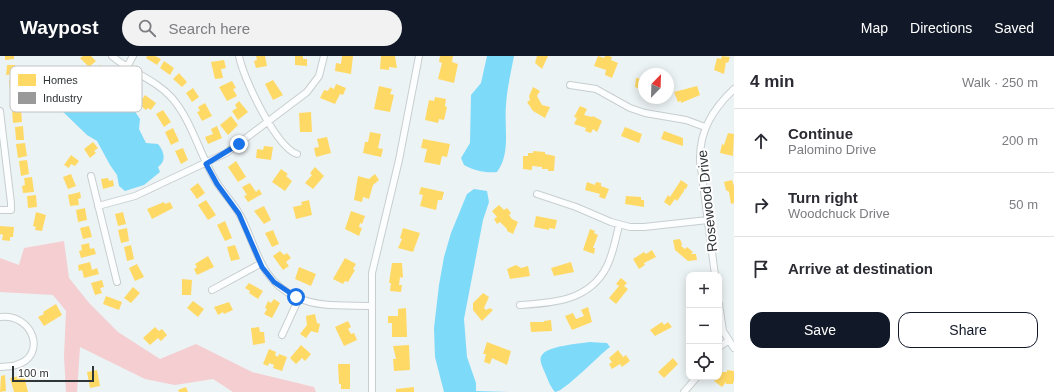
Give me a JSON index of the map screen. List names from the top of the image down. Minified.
{"streets":{"street":["Rosewood Drive"]},"legend":["Homes","Industry"],"scale_bar":"100 m","north":"top right","page":{"header":"Waypost","search":"Search here","nav":["Map","Directions","Saved"],"heading":["4 min","Walk · 250 m"],"list":[["Continue","Palomino Drive","200 m"],["Turn right","Woodchuck Drive","50 m"],"Arrive at destination"],"map_buttons":["+","−"],"buttons":["Save","Share"],"scale":"100 m"}}
